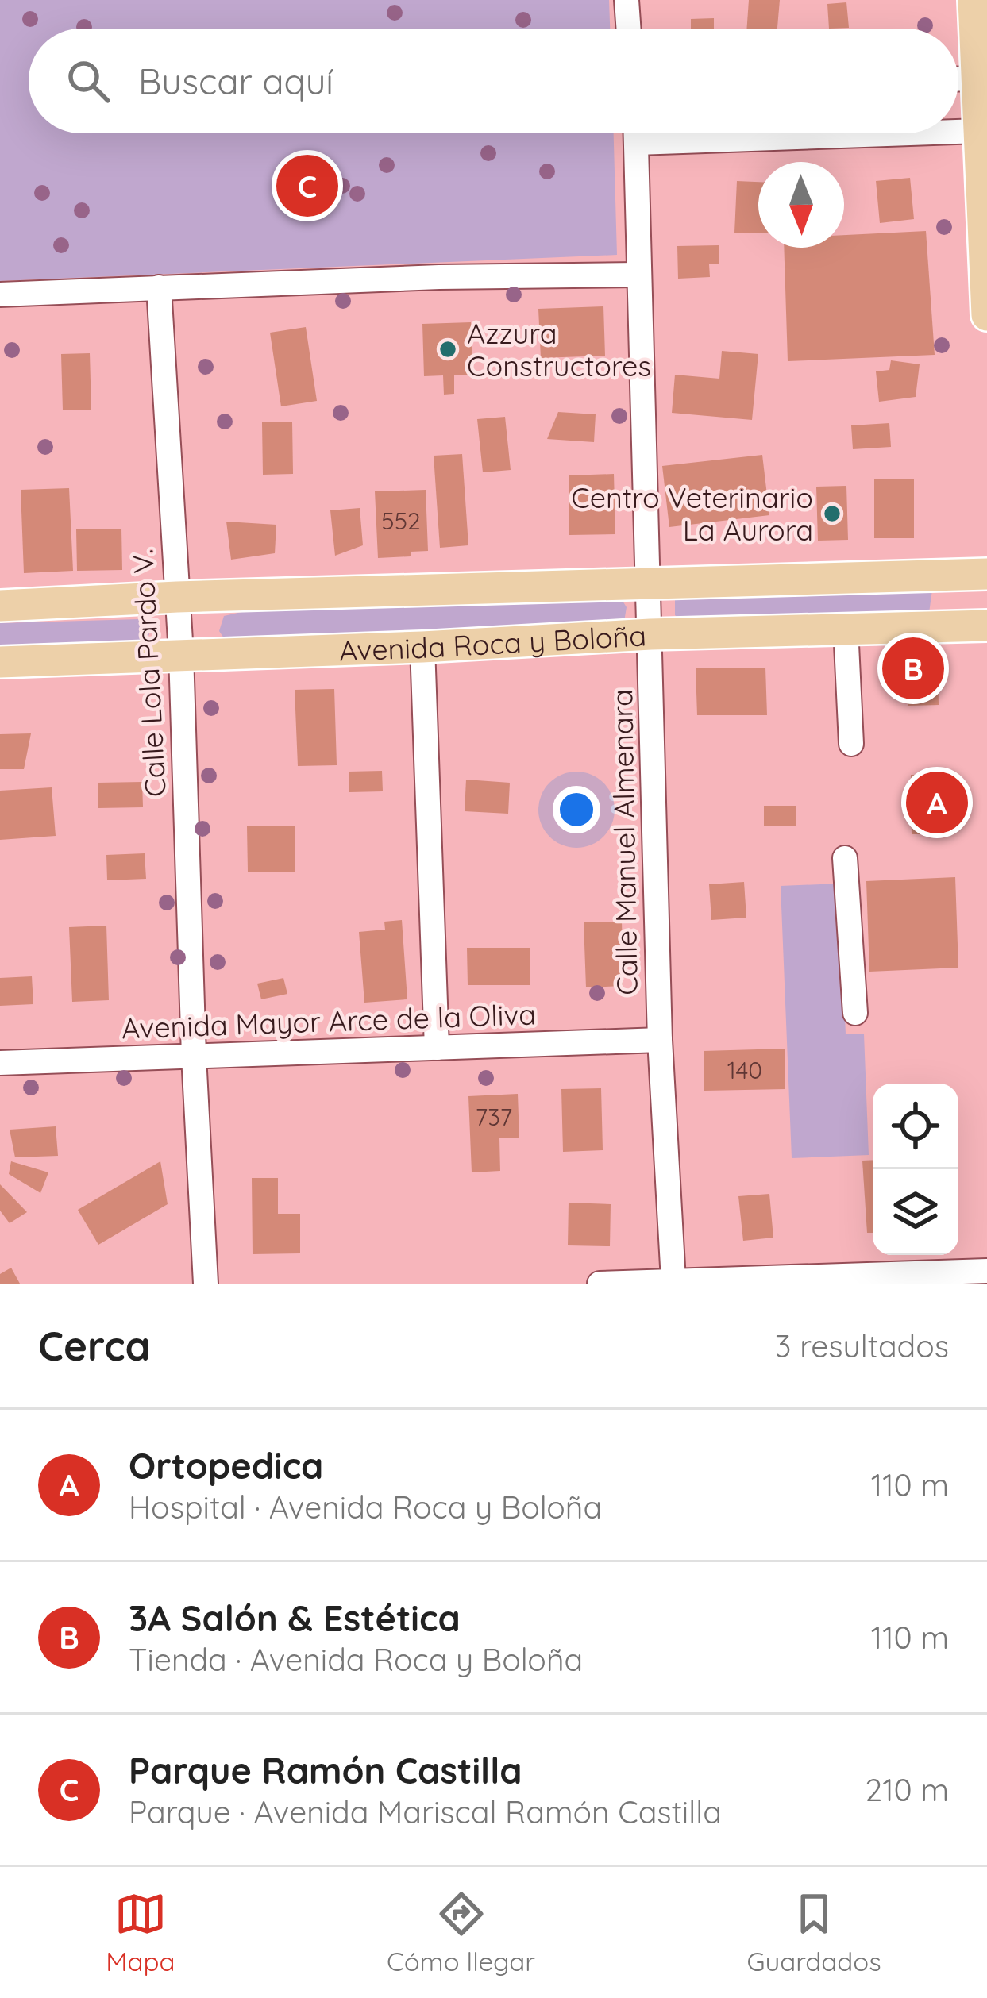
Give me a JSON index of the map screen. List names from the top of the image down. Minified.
{"streets":{"main road":["Avenida Roca y Boloña"],"street":["Calle Lola Pardo V.","Calle Manuel Almenara","Avenida Mayor Arce de la Oliva"]},"crossings":[["Avenida Roca y Boloña","Calle Lola Pardo V."],["Avenida Roca y Boloña","Calle Manuel Almenara"],["Calle Lola Pardo V.","Avenida Mayor Arce de la Oliva"],["Calle Manuel Almenara","Avenida Mayor Arce de la Oliva"]],"places":["Azzura Constructores","Centro Veterinario La Aurora"],"house_numbers":["552","140","737"],"north":"bottom","page":{"search":"Buscar aquí","pins":["C","B","A"],"heading":["Cerca","3 resultados"],"list":[{"mark":"A","name":"Ortopedica","note":"Hospital · Avenida Roca y Boloña","value":"110 m"},{"mark":"B","name":"3A Salón & Estética","note":"Tienda · Avenida Roca y Boloña","value":"110 m"},{"mark":"C","name":"Parque Ramón Castilla","note":"Parque · Avenida Mariscal Ramón Castilla","value":"210 m"}],"nav":["Mapa","Cómo llegar","Guardados"]}}
